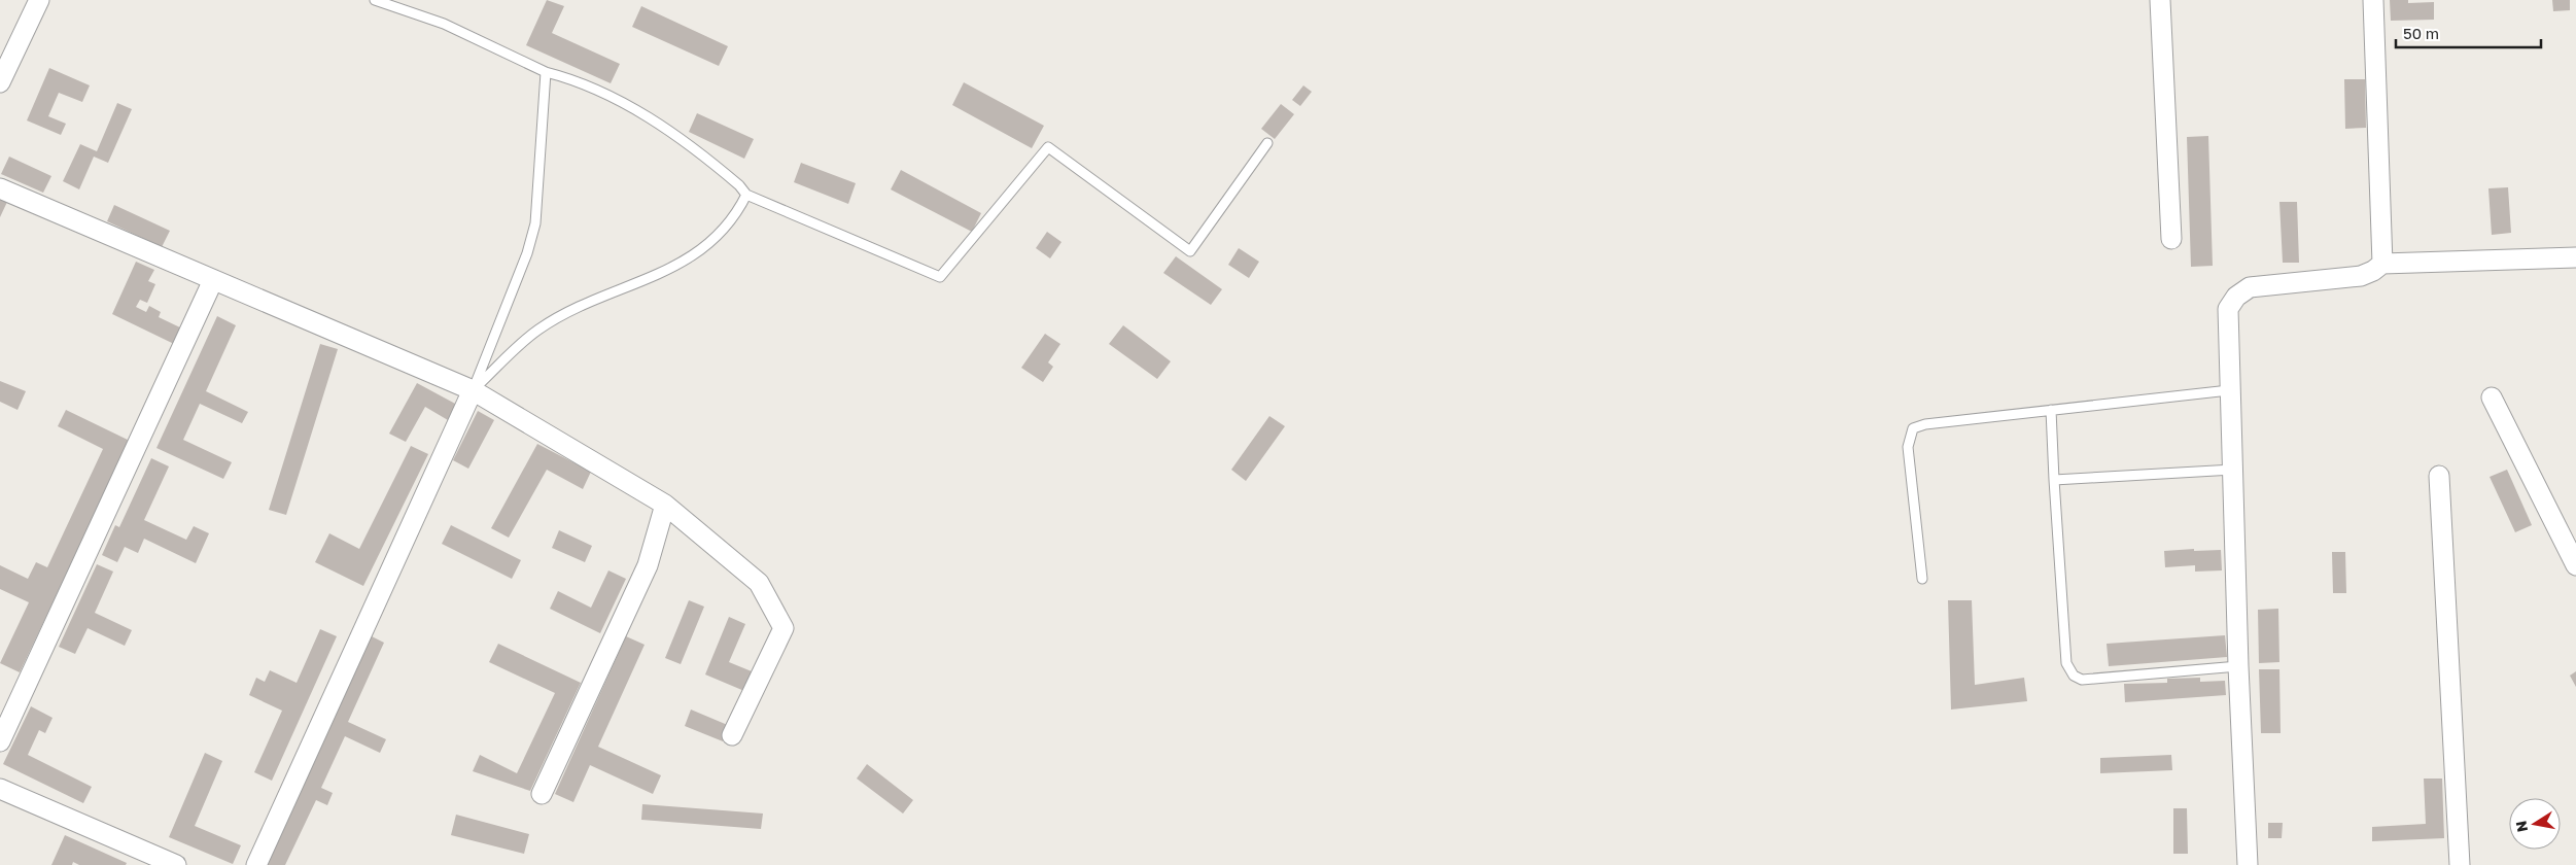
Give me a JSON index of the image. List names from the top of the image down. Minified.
{"scale_bar":"50 m","north":"left"}
